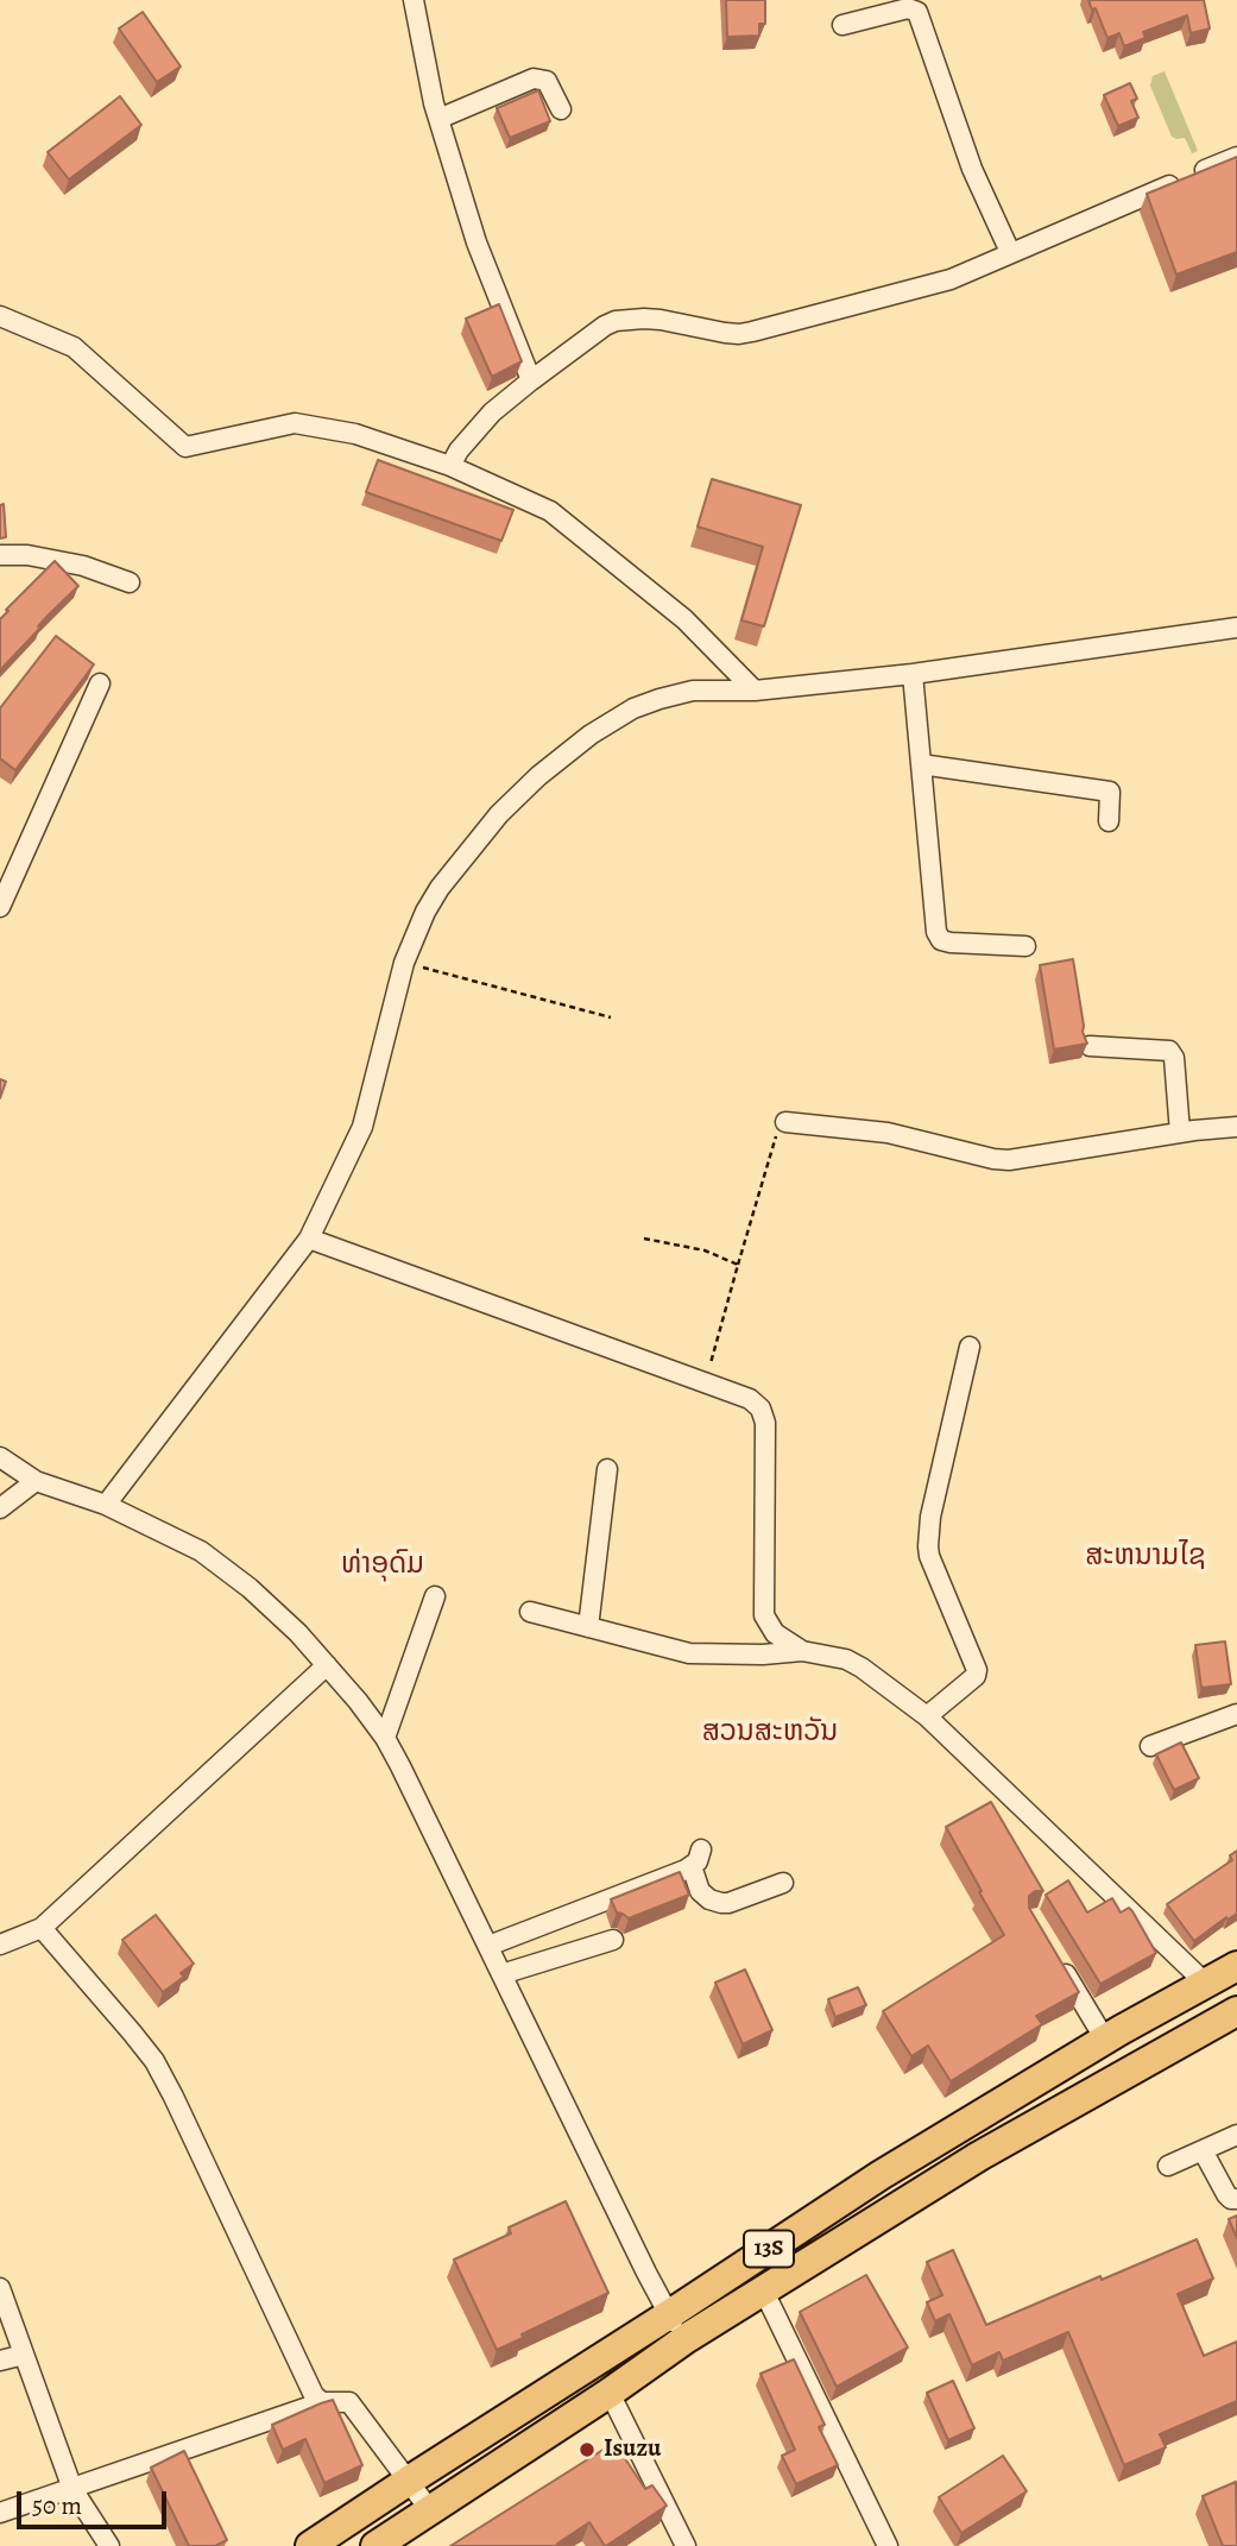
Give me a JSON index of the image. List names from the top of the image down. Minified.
{"streets":{"highway":["13S"]},"districts":["ສະຫນາມໄຊ","ທ່າອຸດົມ","ສວນສະຫວັນ"],"places":["Isuzu"],"scale_bar":"50 m"}
